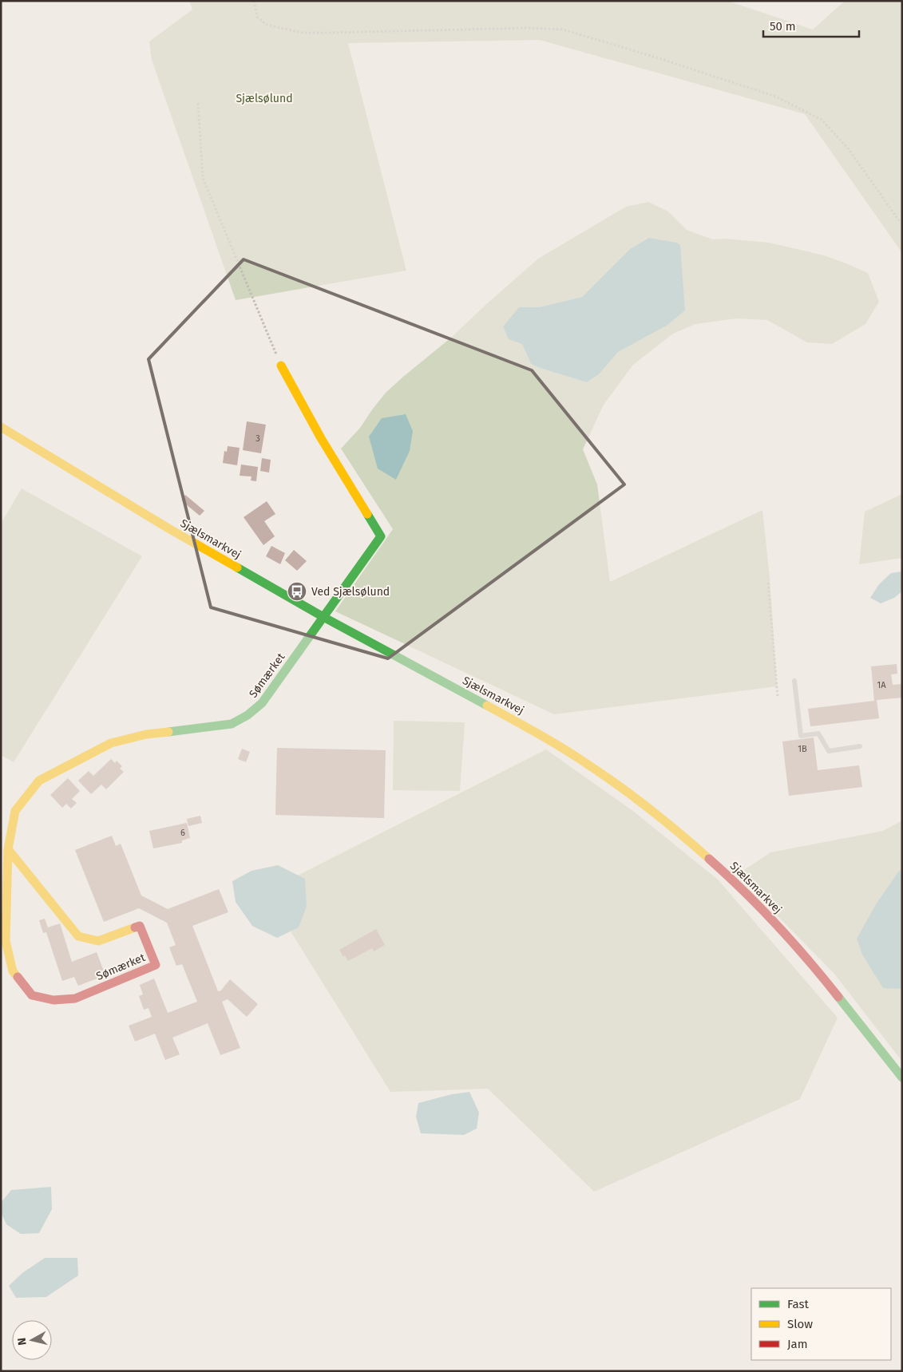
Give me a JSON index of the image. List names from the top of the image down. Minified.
{"streets":{"street":["Sjælsmarkvej","Sømærket"]},"crossings":[["Sjælsmarkvej","Sømærket"]],"parks":["Sjælsølund"],"places":{"bus stop":["Ved Sjælsølund"]},"house_numbers":["3","1A","1B","6"],"legend":["Fast","Slow","Jam"],"scale_bar":"50 m","north":"left"}
